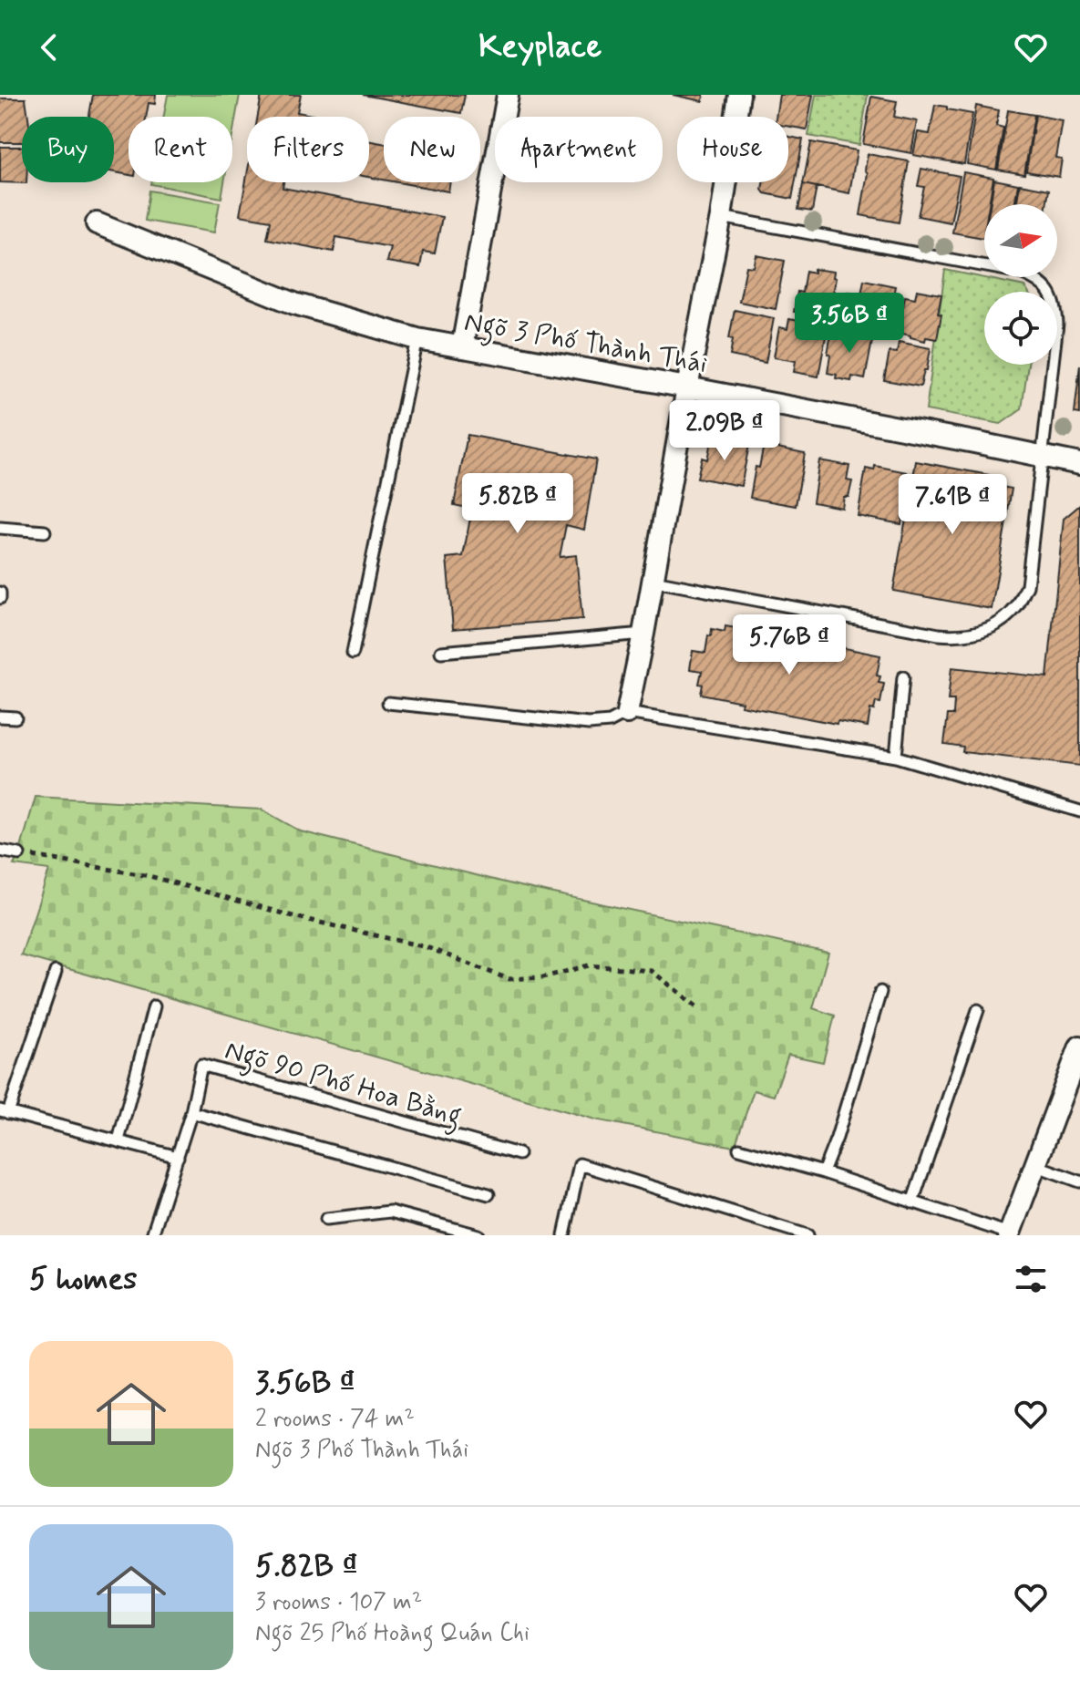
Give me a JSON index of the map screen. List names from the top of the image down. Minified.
{"streets":{"street":["Ngõ 3 Phố Thành Thái"],"lane":["Ngõ 90 Phố Hoa Bằng"]},"north":"right","page":{"header":"Keyplace","chip":["Buy","Rent","Filters","New","Apartment","House"],"price":["3.56B ₫","2.09B ₫","5.82B ₫","7.61B ₫","5.76B ₫"],"heading":"5 homes","list":[{"name":"3.56B ₫","note":"2 rooms · 74 m² · Ngõ 3 Phố Thành Thái"},{"name":"5.82B ₫","note":"3 rooms · 107 m² · Ngõ 25 Phố Hoàng Quán Chi"}]}}
